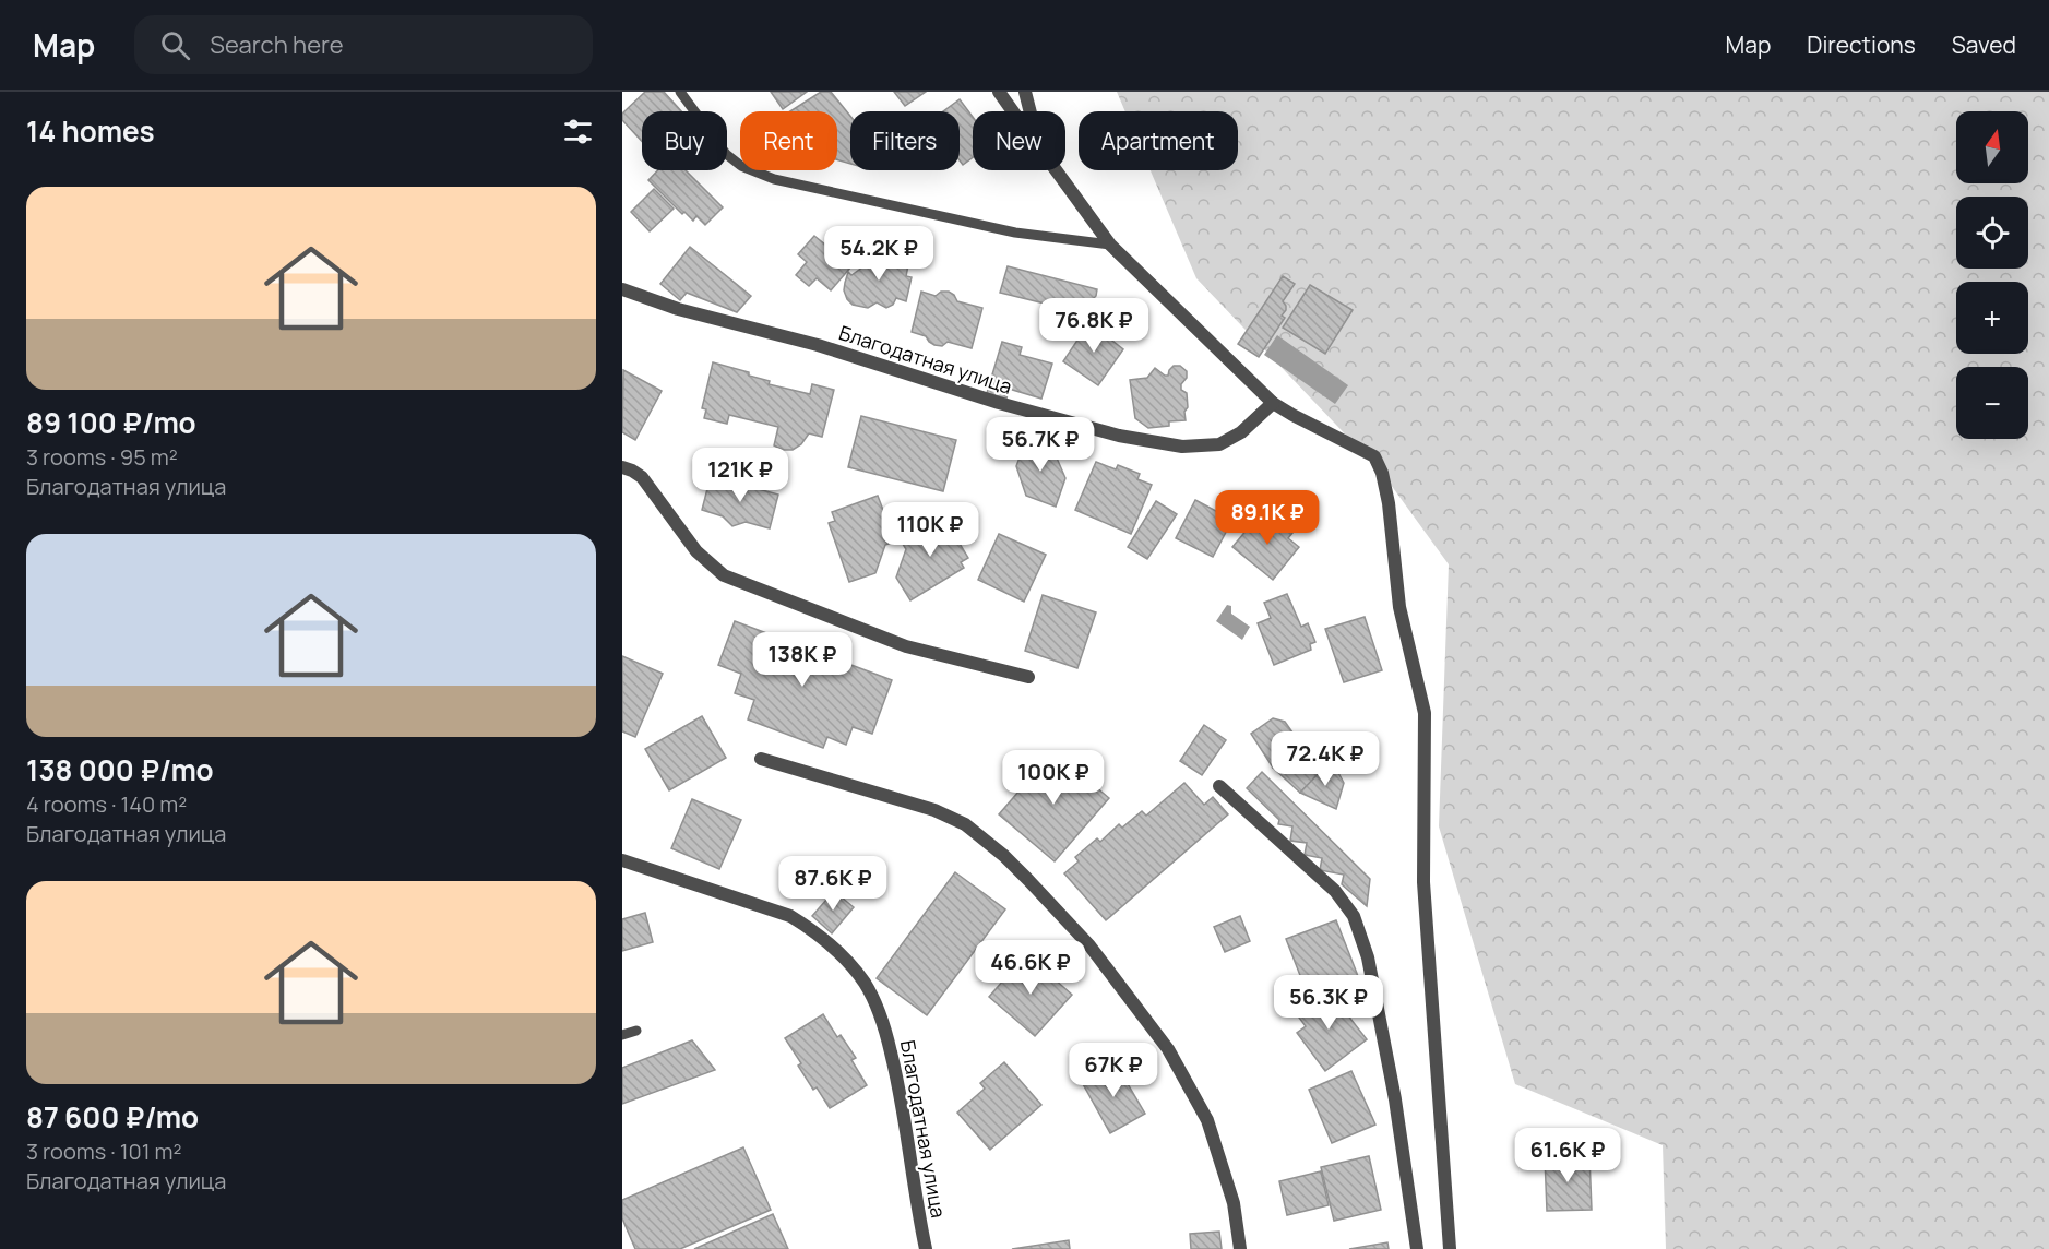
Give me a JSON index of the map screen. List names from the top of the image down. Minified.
{"streets":{"street":["Благодатная улица"]},"north":"top","page":{"header":"Map","search":"Search here","nav":["Map","Directions","Saved"],"heading":"14 homes","map_buttons":["+","−"],"chip":["Buy","Rent","Filters","New","Apartment"],"list":[{"name":"89 100 ₽/mo","note":"3 rooms · 95 m² · Благодатная улица"},{"name":"138 000 ₽/mo","note":"4 rooms · 140 m² · Благодатная улица"},{"name":"87 600 ₽/mo","note":"3 rooms · 101 m² · Благодатная улица"}],"price":["54.2K ₽","76.8K ₽","56.7K ₽","121K ₽","89.1K ₽","110K ₽","138K ₽","72.4K ₽","100K ₽","87.6K ₽","46.6K ₽","56.3K ₽","67K ₽","61.6K ₽"]}}
